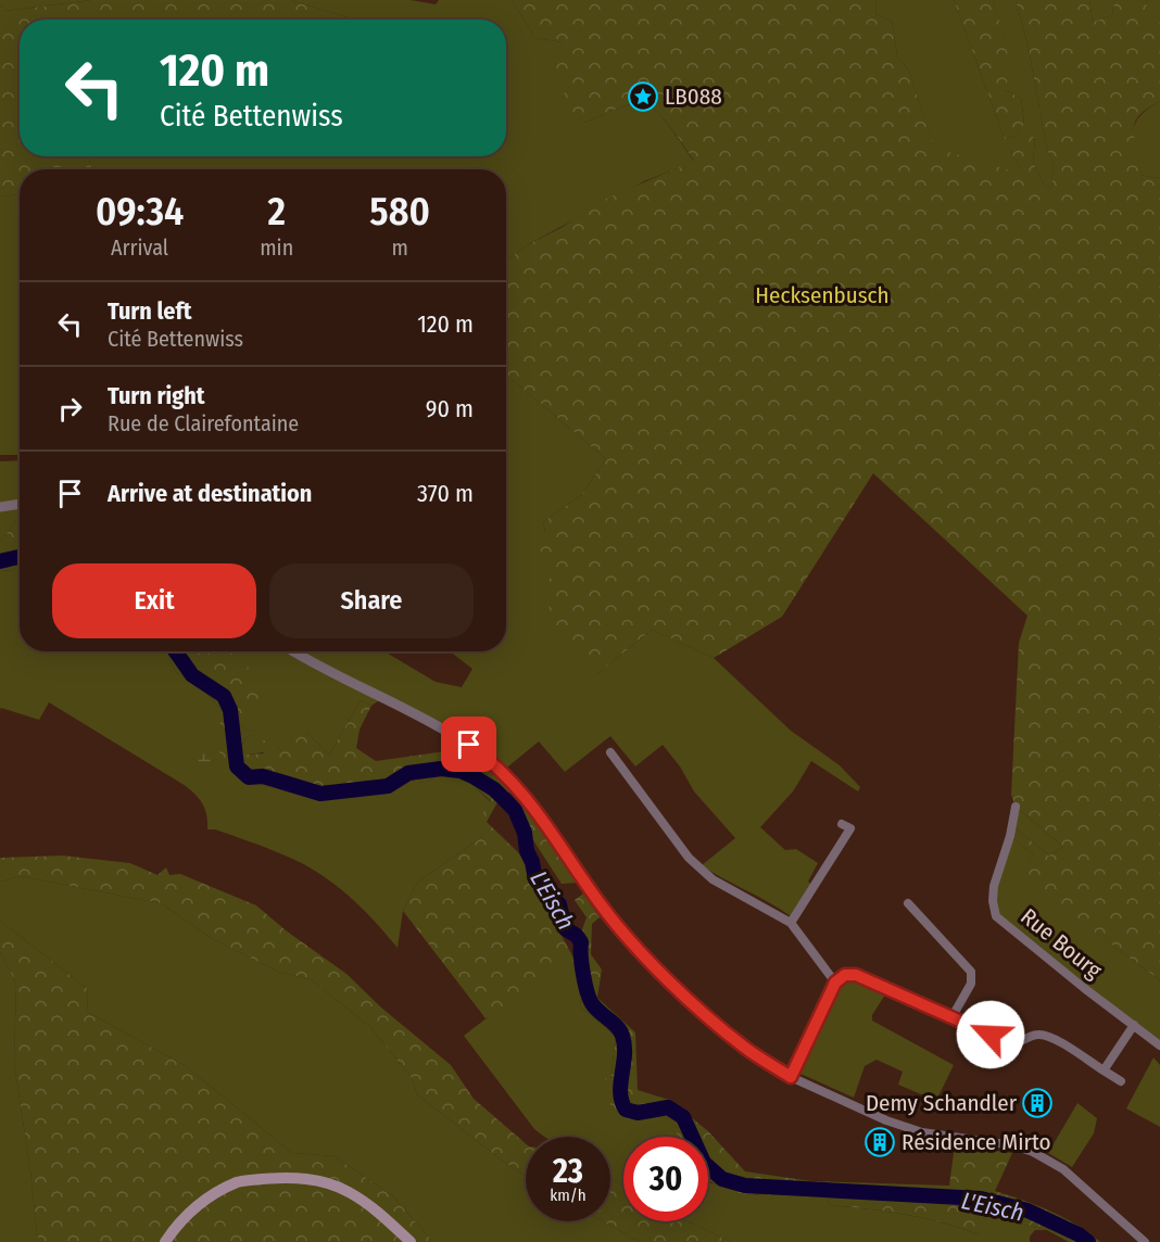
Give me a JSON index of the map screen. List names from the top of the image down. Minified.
{"streets":{"street":["Rue Bourg"]},"water":["L'Eisch"],"parks":["Hecksenbusch"],"places":{"place":["LB088"],"building":["Demy Schandler","Résidence Mirto"]},"page":{"turn":["120 m","Cité Bettenwiss"],"eta":["09:34","Arrival","2","min","580","m"],"list":[{"name":"Turn left","note":"Cité Bettenwiss","value":"120 m"},{"name":"Turn right","note":"Rue de Clairefontaine","value":"90 m"},{"name":"Arrive at destination","value":"370 m"}],"buttons":["Exit","Share"],"speed":"23 km/h","limit":"30"}}
